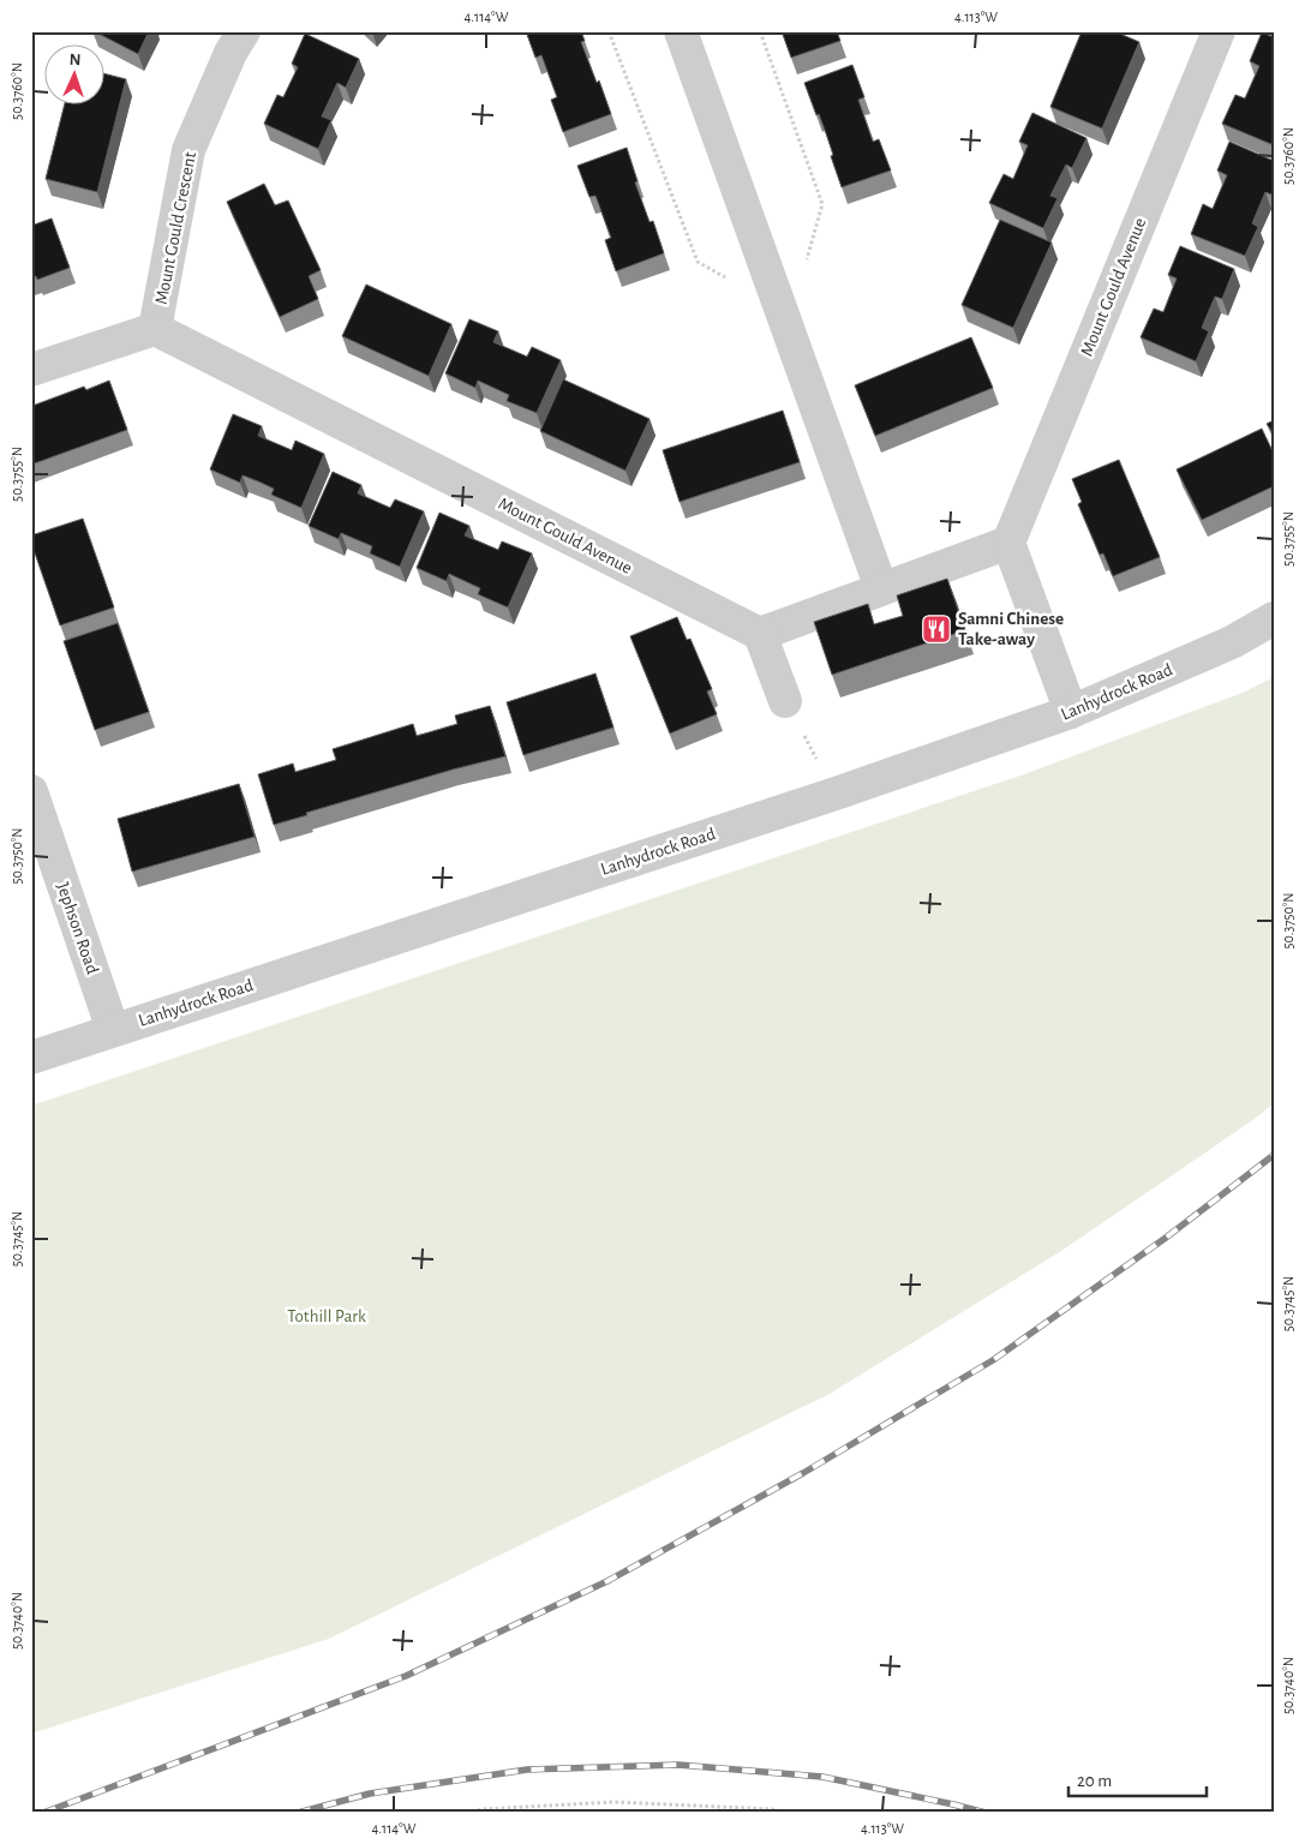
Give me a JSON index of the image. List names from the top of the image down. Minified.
{"streets":{"street":["Mount Gould Crescent","Mount Gould Avenue","Lanhydrock Road","Jephson Road"]},"crossings":[["Mount Gould Crescent","Mount Gould Avenue"],["Lanhydrock Road","Jephson Road"]],"parks":["Tothill Park"],"places":{"restaurant":["Samni Chinese Take-away"]},"scale_bar":"20 m","north":"top","coordinates":["4.114°W","4.113°W","50.3760°N","50.3755°N","50.3750°N","50.3745°N","50.3740°N"]}
